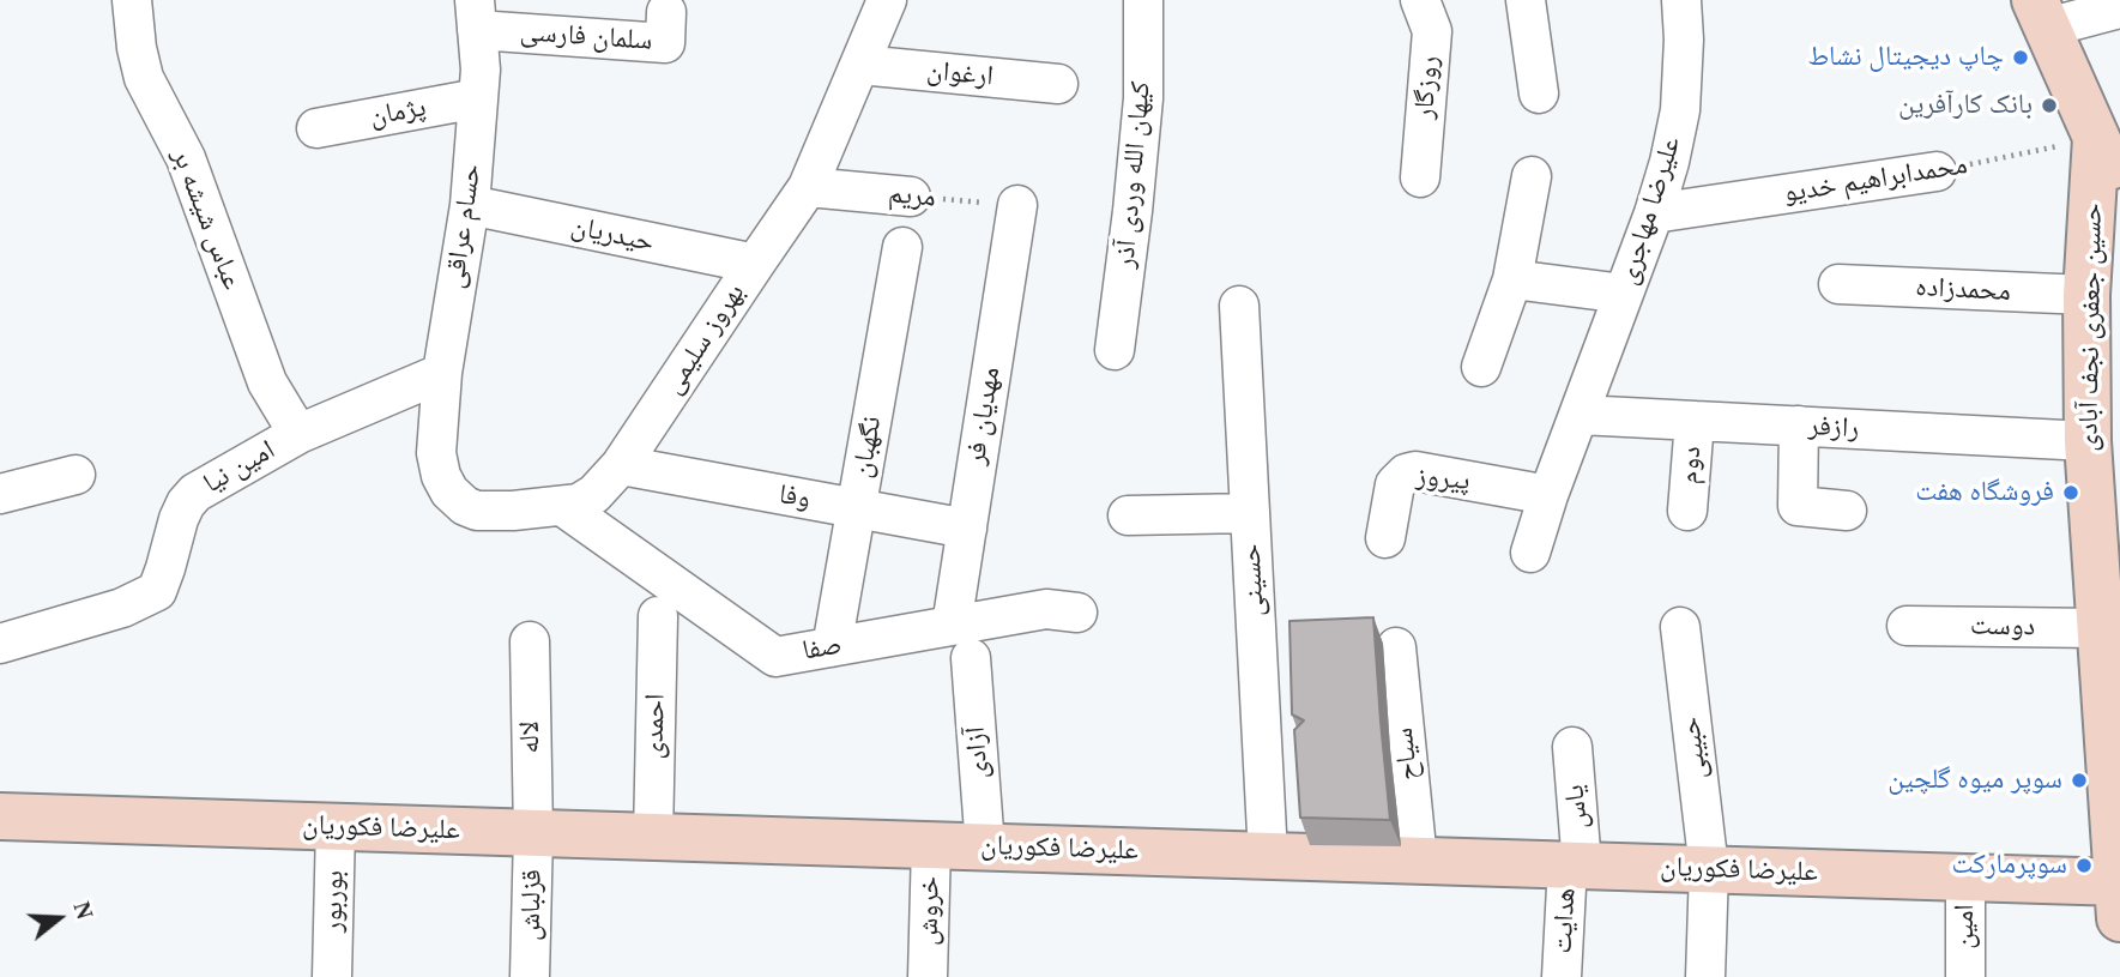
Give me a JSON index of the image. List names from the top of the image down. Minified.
{"streets":{"street":["سلمان فارسی","ارغوان","روزگار","پژمان","کیهان الله وردی آذر","محمدابراهیم خدیو","مریم","علیرضا مهاجری","عباس شیشه بر","حسام عراقی","حیدریان","محمدزاده","حسین جعفری نجف آبادی","بهروز سلیمی","مهدیان فر","رازفر","نگهبان","دوم","امین نیا","پیروز","وفا","حسینی","دوست","صفا","احمدی","لاله","حبیبی","آزادی","سیاح","یاس","علیرضا فکوریان","بوربور","قزلباش","خروش","هدایت","امین"]},"crossings":[["سلمان فارسی","حسام عراقی"],["ارغوان","بهروز سلیمی"],["پژمان","حسام عراقی"],["محمدابراهیم خدیو","علیرضا مهاجری"],["محمدابراهیم خدیو","حسین جعفری نجف آبادی"],["مریم","بهروز سلیمی"],["مریم","مهدیان فر"],["علیرضا مهاجری","رازفر"],["عباس شیشه بر","امین نیا"],["حسام عراقی","حیدریان"],["حسام عراقی","بهروز سلیمی"],["حسام عراقی","امین نیا"],["حیدریان","بهروز سلیمی"],["محمدزاده","حسین جعفری نجف آبادی"],["حسین جعفری نجف آبادی","رازفر"],["حسین جعفری نجف آبادی","دوست"],["حسین جعفری نجف آبادی","علیرضا فکوریان"],["بهروز سلیمی","وفا"],["بهروز سلیمی","صفا"],["مهدیان فر","وفا"],["مهدیان فر","صفا"],["رازفر","دوم"],["نگهبان","وفا"],["نگهبان","صفا"],["حسینی","علیرضا فکوریان"],["احمدی","علیرضا فکوریان"],["لاله","علیرضا فکوریان"],["لاله","قزلباش"],["حبیبی","علیرضا فکوریان"],["آزادی","علیرضا فکوریان"],["سیاح","علیرضا فکوریان"],["یاس","علیرضا فکوریان"],["یاس","هدایت"],["علیرضا فکوریان","بوربور"],["علیرضا فکوریان","قزلباش"],["علیرضا فکوریان","خروش"],["علیرضا فکوریان","هدایت"],["علیرضا فکوریان","امین"]],"places":["چاپ دیجیتال نشاط","بانک کارآفرین","فروشگاه هفت","سوپر میوه گلچین","سوپرمارکت"],"north":"right"}
